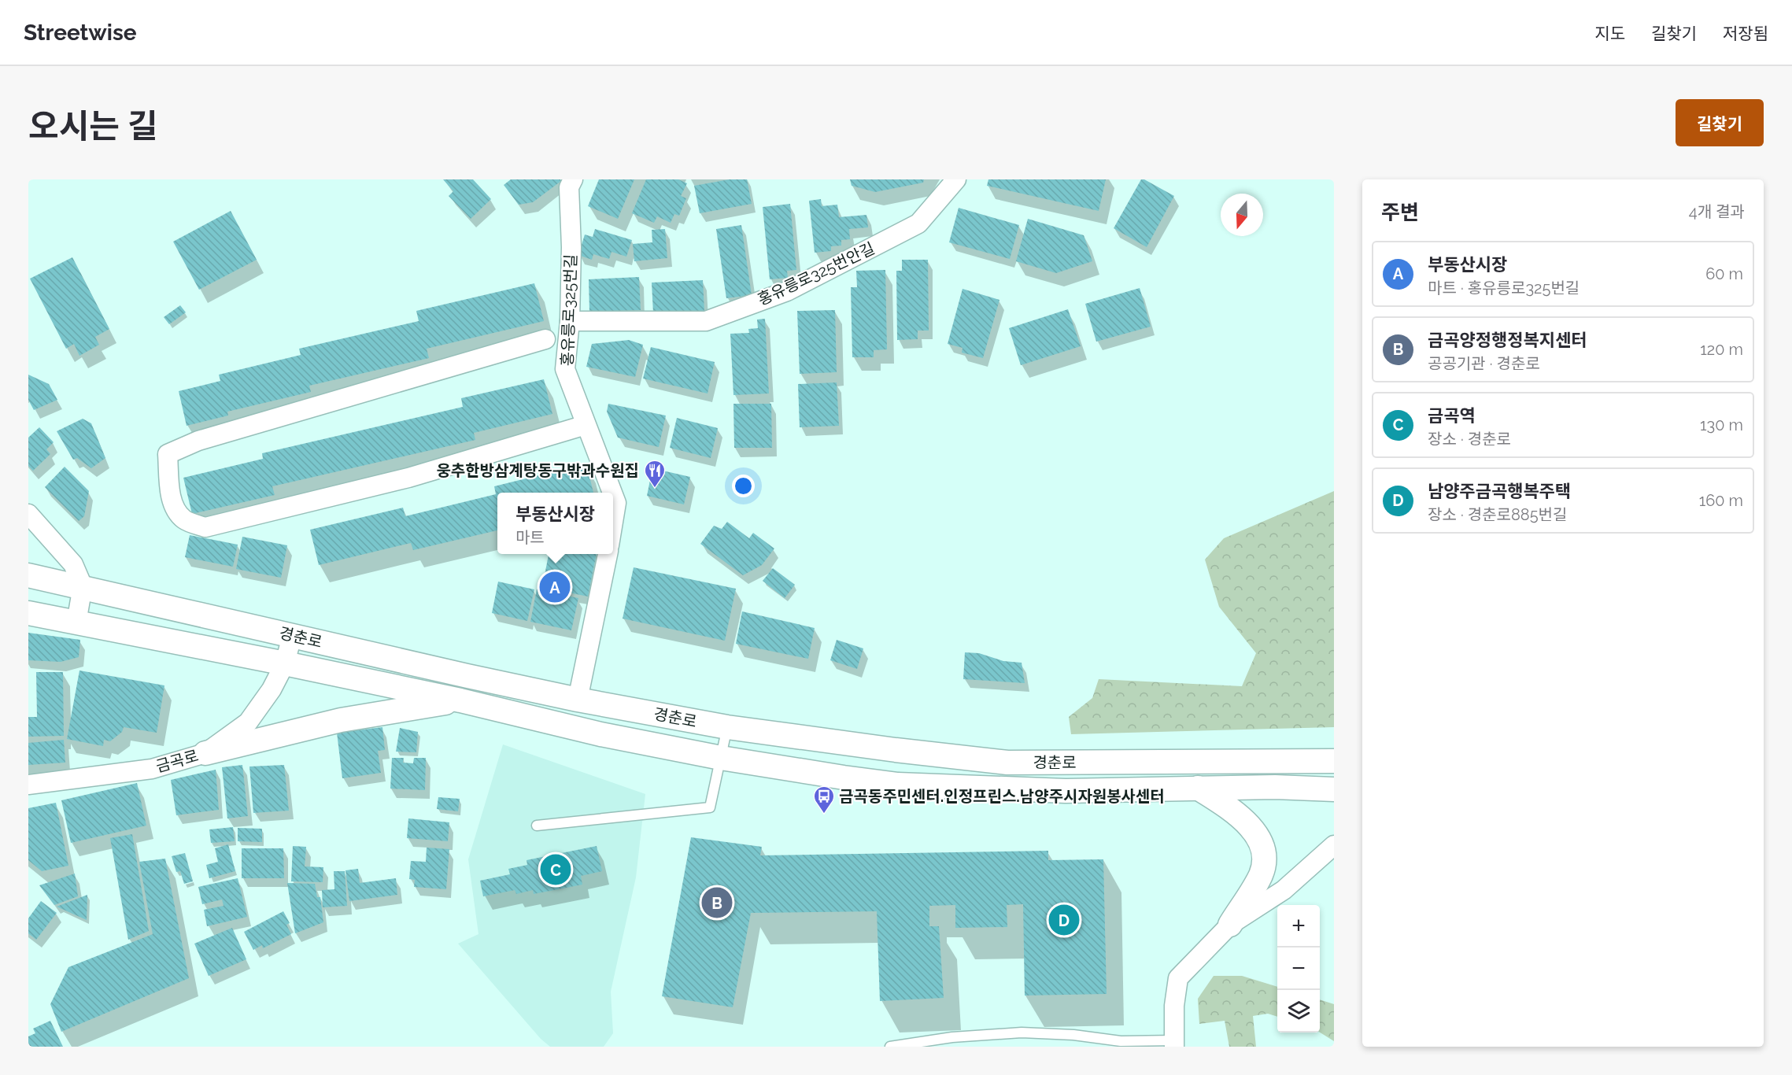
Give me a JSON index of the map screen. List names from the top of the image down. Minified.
{"streets":{"street":["홍유릉로325번안길","홍유릉로325번길","경춘로","금곡로"]},"crossings":[["홍유릉로325번안길","홍유릉로325번길"],["경춘로","금곡로"]],"places":{"restaurant":["웅추한방삼계탕동구밖과수원집"],"bus stop":["금곡동주민센터.인정프린스.남양주시자원봉사센터"]},"north":"bottom","page":{"header":"Streetwise","nav":["지도","길찾기","저장됨"],"title":"오시는 길","buttons":"길찾기","heading":["주변","4개 결과"],"list":[{"mark":"A","name":"부동산시장","note":"마트 · 홍유릉로325번길","value":"60 m"},{"mark":"B","name":"금곡양정행정복지센터","note":"공공기관 · 경춘로","value":"120 m"},{"mark":"C","name":"금곡역","note":"장소 · 경춘로","value":"130 m"},{"mark":"D","name":"남양주금곡행복주택","note":"장소 · 경춘로885번길","value":"160 m"}],"popup":["부동산시장","마트"],"pins":["A","C","B","D"],"map_buttons":["+","−"]}}
